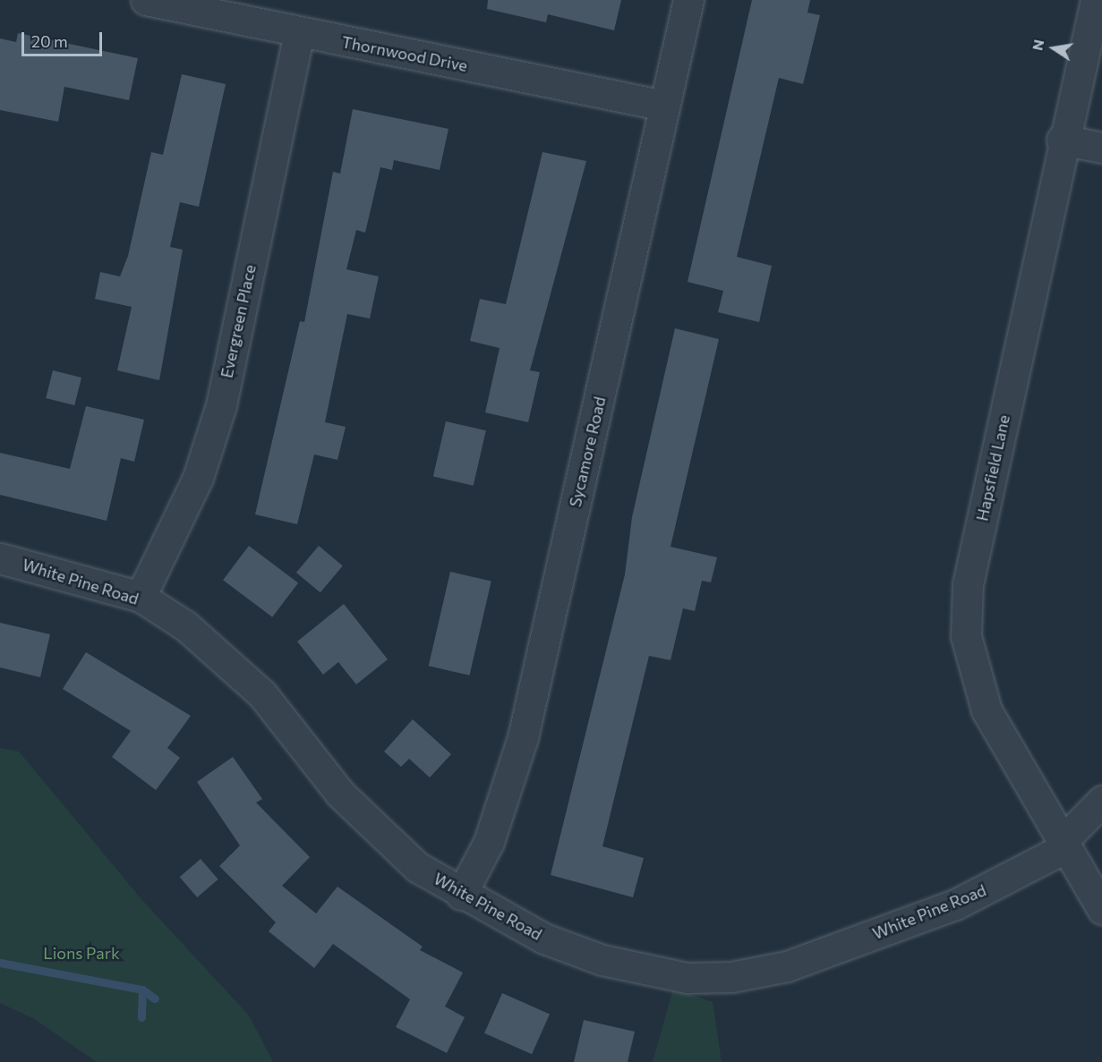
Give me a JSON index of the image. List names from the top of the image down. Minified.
{"streets":{"street":["Thornwood Drive","Evergreen Place","Sycamore Road","Hapsfield Lane","White Pine Road"]},"crossings":[["Thornwood Drive","Evergreen Place"],["Thornwood Drive","Sycamore Road"],["Evergreen Place","White Pine Road"],["Sycamore Road","White Pine Road"],["Hapsfield Lane","White Pine Road"]],"parks":["Lions Park"],"scale_bar":"20 m","north":"left"}
